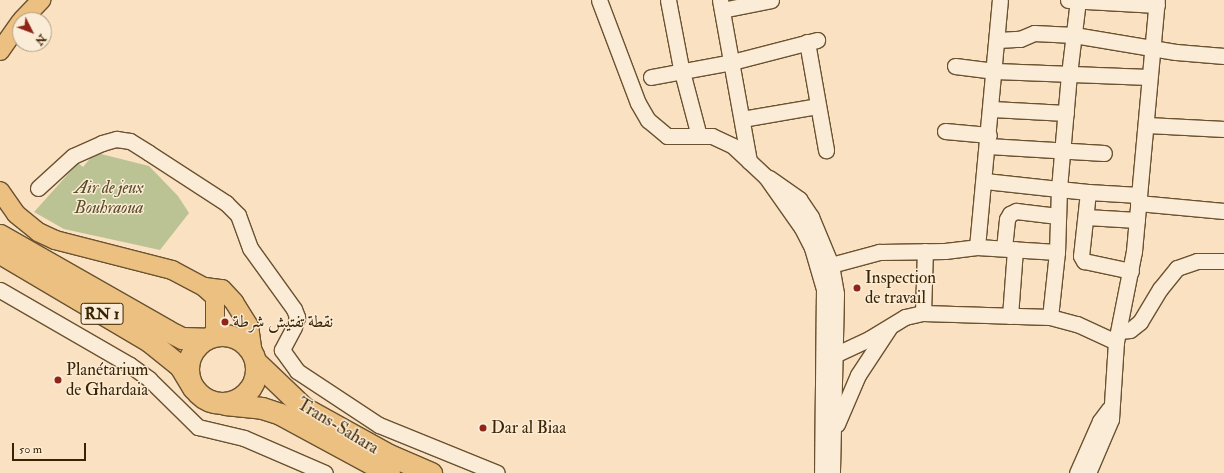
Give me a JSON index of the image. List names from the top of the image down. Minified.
{"streets":{"highway":["RN 1","Trans-Sahara"]},"crossings":[["RN 1","Trans-Sahara"]],"parks":["Air de jeux Bouhraoua"],"places":["Inspection de travail","نقطة تفتيش شرطة","Planétarium de Ghardaia","Dar al Biaa"],"scale_bar":"50 m","north":"bottom right"}
